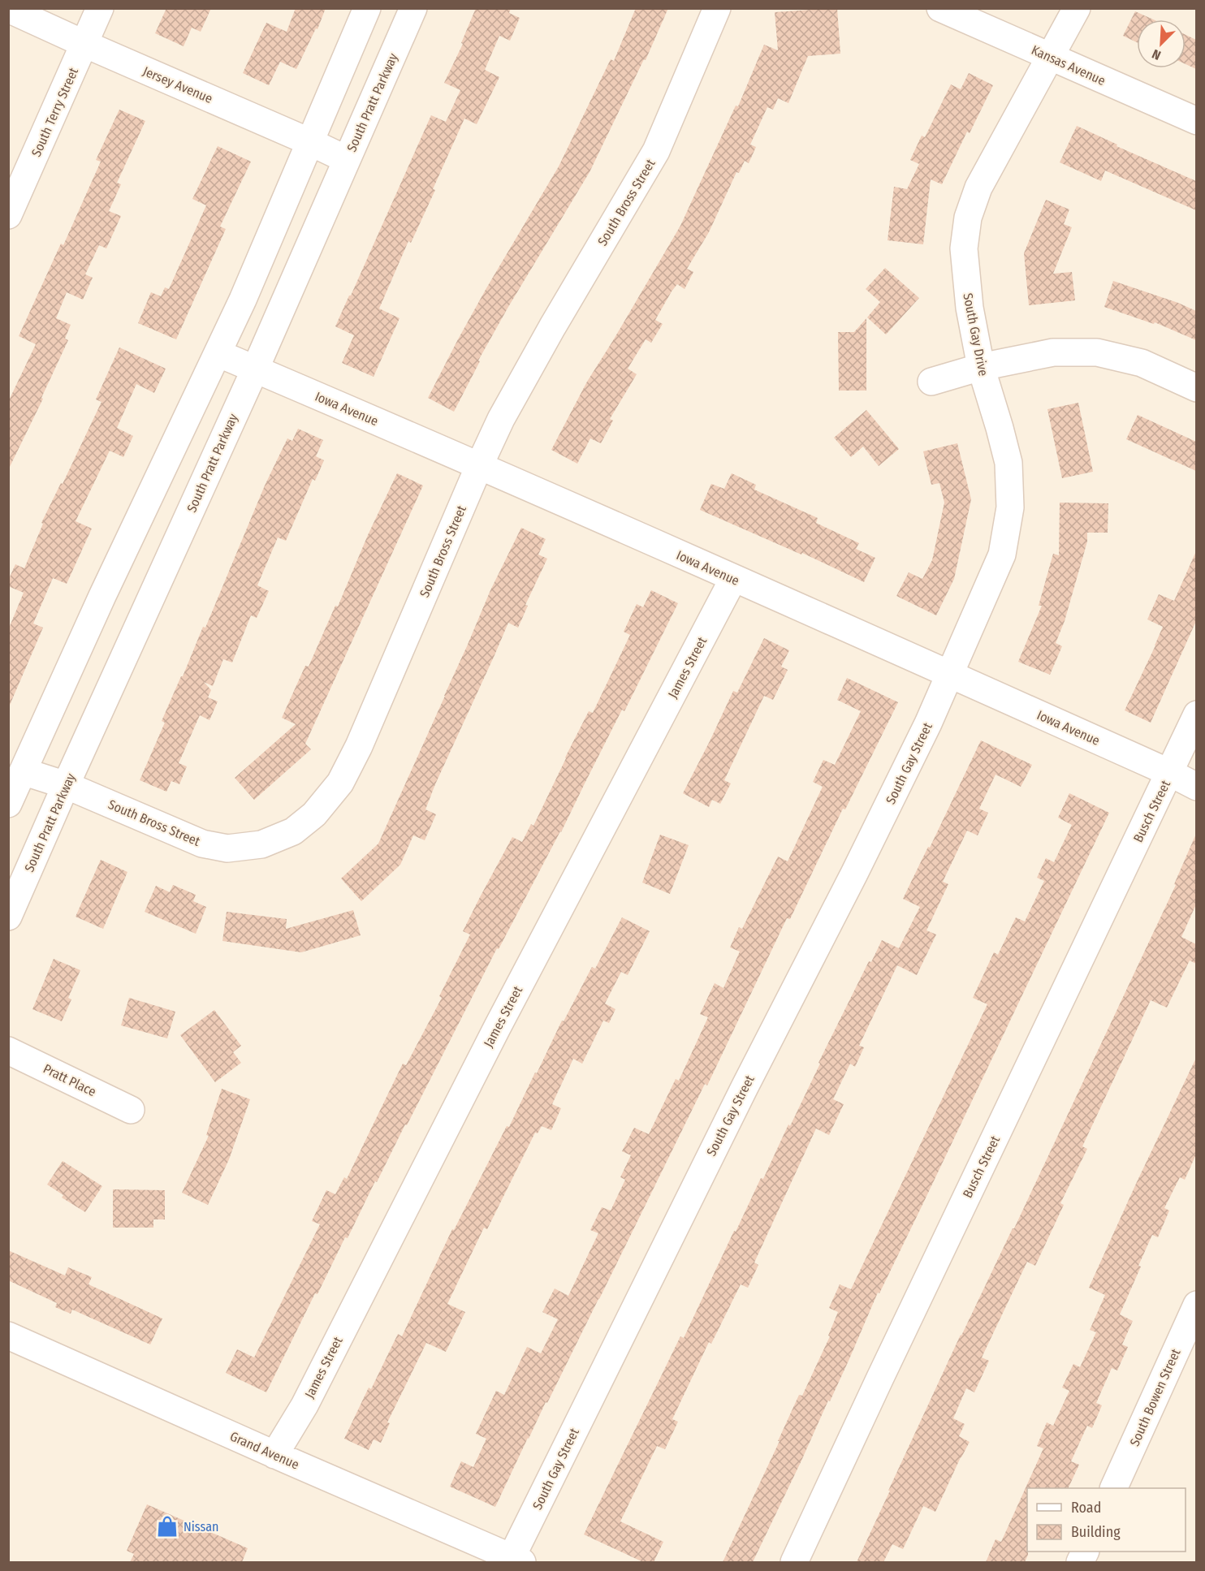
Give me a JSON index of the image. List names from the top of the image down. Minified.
{"streets":{"street":["Kansas Avenue","Jersey Avenue","South Pratt Parkway","South Terry Street","South Bross Street","South Gay Drive","Iowa Avenue","James Street","South Gay Street","Busch Street","Pratt Place","South Bowen Street","Grand Avenue"]},"crossings":[["Kansas Avenue","South Gay Drive"],["Jersey Avenue","South Pratt Parkway"],["Jersey Avenue","South Terry Street"],["South Pratt Parkway","South Bross Street"],["South Pratt Parkway","Iowa Avenue"],["South Bross Street","Iowa Avenue"],["South Gay Drive","Iowa Avenue"],["South Gay Drive","South Gay Street"],["Iowa Avenue","James Street"],["Iowa Avenue","South Gay Street"],["Iowa Avenue","Busch Street"],["James Street","Grand Avenue"],["South Gay Street","Grand Avenue"]],"places":{"shop":["Nissan"]},"legend":["Road","Building"],"north":"bottom left"}
